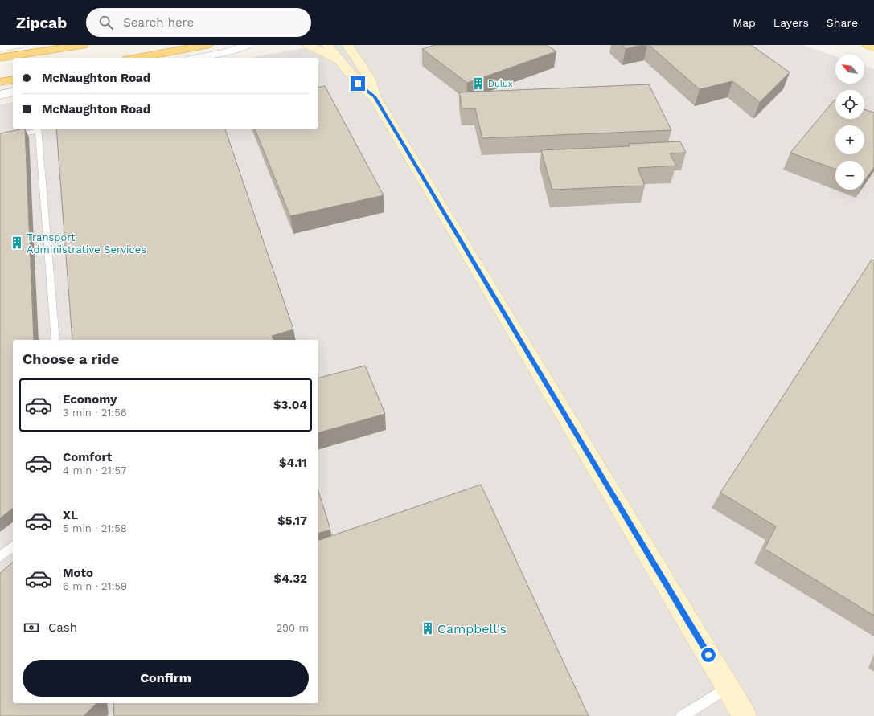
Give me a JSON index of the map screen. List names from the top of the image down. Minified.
{"places":{"building":["Dulux","Transport Administrative Services","Campbell's"]},"north":"top left","page":{"header":"Zipcab","search":"Search here","nav":["Map","Layers","Share"],"map_buttons":["+","−"],"banner":["McNaughton Road","McNaughton Road"],"heading":"Choose a ride","list":[{"name":"Economy","note":"3 min · 21:56","value":"$3.04"},{"name":"Comfort","note":"4 min · 21:57","value":"$4.11"},{"name":"XL","note":"5 min · 21:58","value":"$5.17"},{"name":"Moto","note":"6 min · 21:59","value":"$4.32"}],"pay":["Cash","290 m"],"buttons":"Confirm"}}
